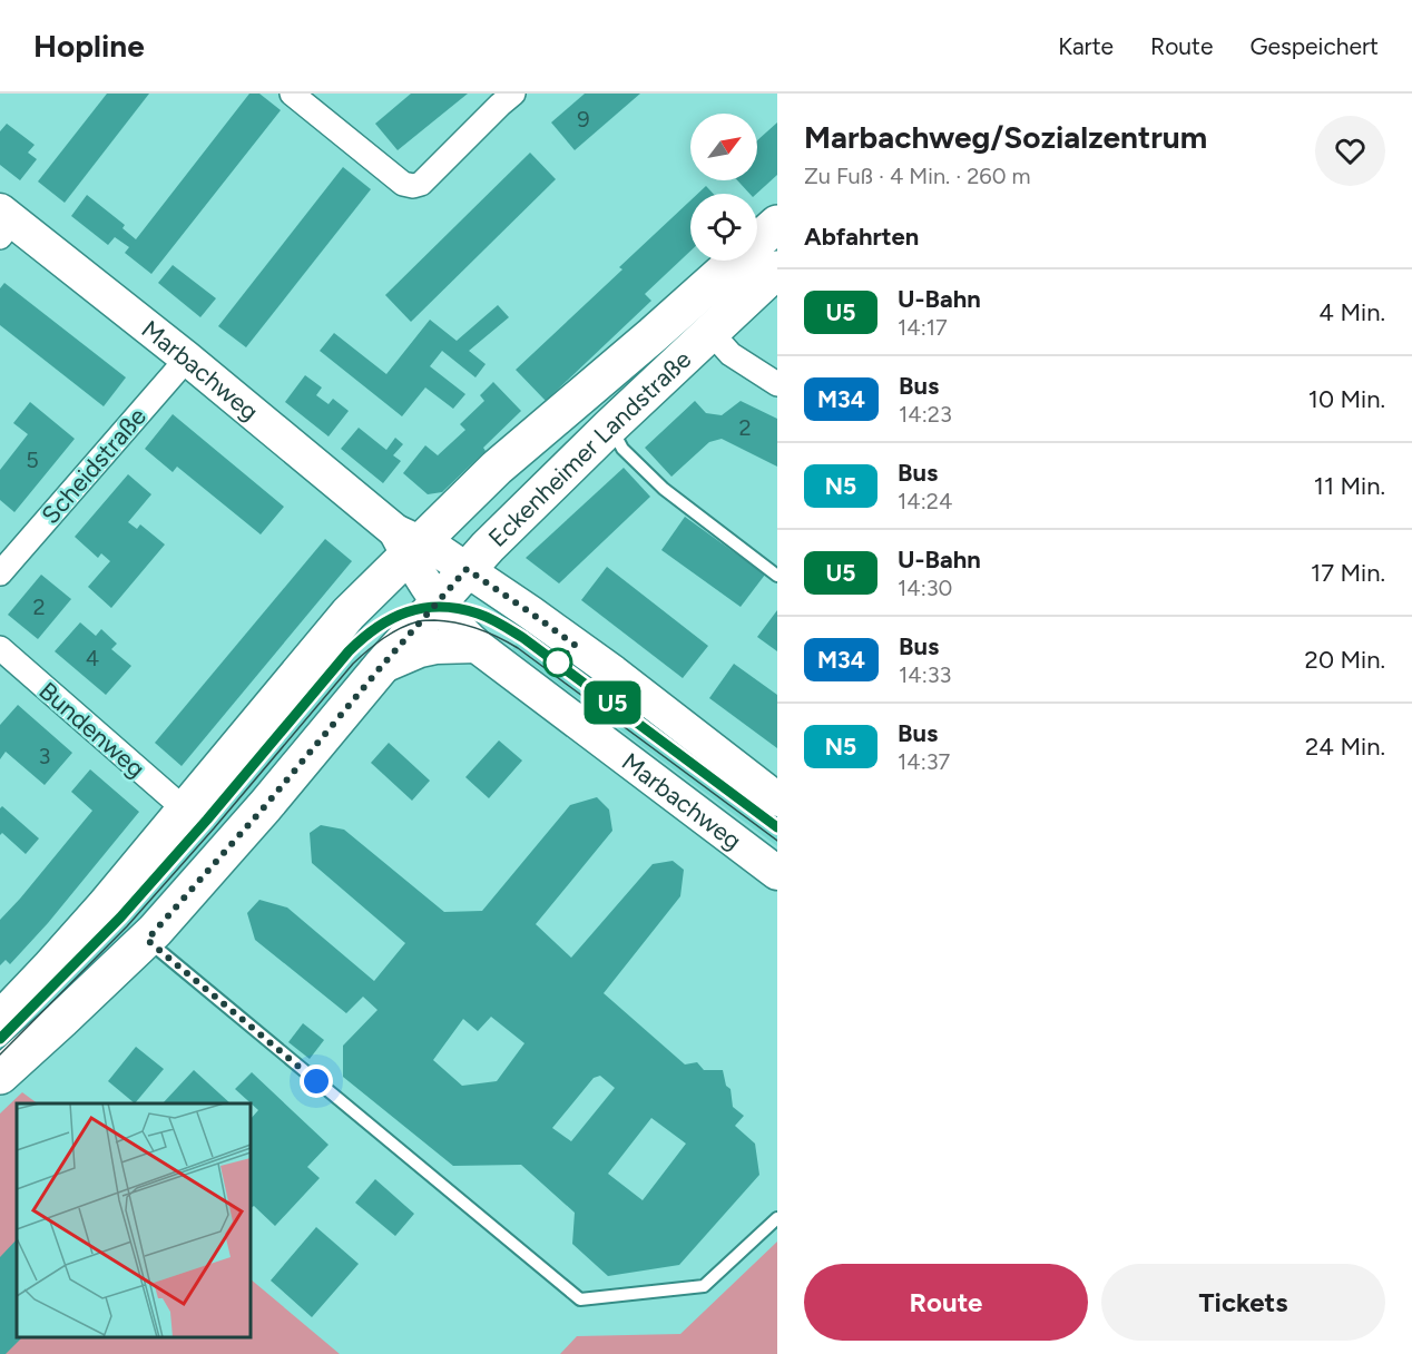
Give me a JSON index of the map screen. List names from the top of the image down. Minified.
{"streets":{"main road":["Marbachweg","Eckenheimer Landstraße"],"street":["Scheidstraße","Bundenweg"]},"crossings":[["Marbachweg","Eckenheimer Landstraße"],["Marbachweg","Scheidstraße"],["Eckenheimer Landstraße","Bundenweg"]],"lines":["metro line U5"],"house_numbers":["9","2","5","2","4","3"],"north":"top right","page":{"header":"Hopline","nav":["Karte","Route","Gespeichert"],"on_map":"U5","heading":[["Marbachweg/Sozialzentrum","Zu Fuß · 4 Min. · 260 m"],"Abfahrten"],"list":[{"mark":"U5","name":"U-Bahn","note":"14:17","value":"4 Min."},{"mark":"M34","name":"Bus","note":"14:23","value":"10 Min."},{"mark":"N5","name":"Bus","note":"14:24","value":"11 Min."},{"mark":"U5","name":"U-Bahn","note":"14:30","value":"17 Min."},{"mark":"M34","name":"Bus","note":"14:33","value":"20 Min."},{"mark":"N5","name":"Bus","note":"14:37","value":"24 Min."}],"buttons":["Route","Tickets"]}}
